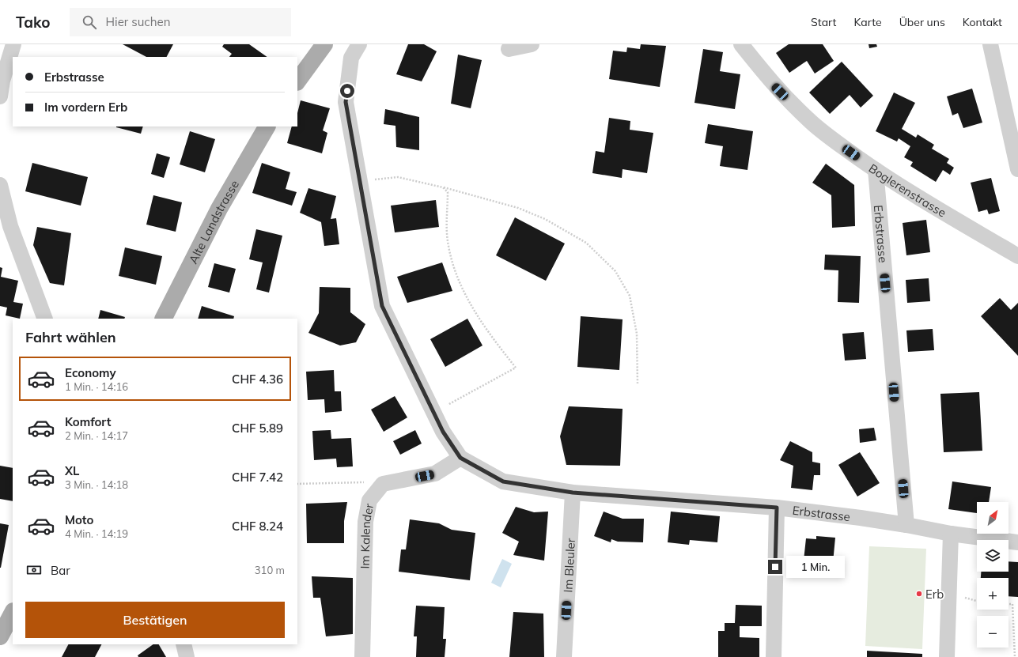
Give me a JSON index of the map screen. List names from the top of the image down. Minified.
{"streets":{"main road":["Alte Landstrasse"],"street":["Boglerenstrasse","Erbstrasse","Im Kalender","Im Bleuler"]},"crossings":[["Boglerenstrasse","Erbstrasse"],["Erbstrasse","Im Kalender"],["Erbstrasse","Im Bleuler"]],"places":["Erb"],"north":"top right","page":{"header":"Tako","search":"Hier suchen","nav":["Start","Karte","Über uns","Kontakt"],"banner":["Erbstrasse","Im vordern Erb"],"heading":"Fahrt wählen","list":[{"name":"Economy","note":"1 Min. · 14:16","value":"CHF 4.36"},{"name":"Komfort","note":"2 Min. · 14:17","value":"CHF 5.89"},{"name":"XL","note":"3 Min. · 14:18","value":"CHF 7.42"},{"name":"Moto","note":"4 Min. · 14:19","value":"CHF 8.24"}],"map_buttons":["+","−"],"pay":["Bar","310 m"],"bubble":"1 Min.","buttons":"Bestätigen"}}
